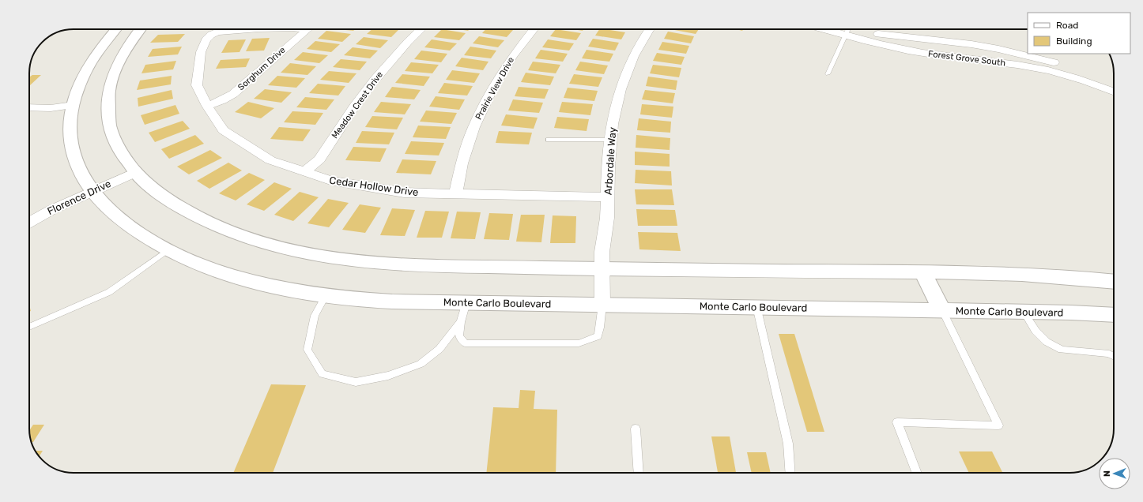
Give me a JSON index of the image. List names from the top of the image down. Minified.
{"streets":{"main road":["Monte Carlo Boulevard"],"street":["Forest Grove South","Sorghum Drive","Prairie View Drive","Meadow Crest Drive","Arbordale Way","Cedar Hollow Drive","Florence Drive"]},"crossings":[["Sorghum Drive","Cedar Hollow Drive"],["Prairie View Drive","Cedar Hollow Drive"],["Meadow Crest Drive","Cedar Hollow Drive"],["Arbordale Way","Cedar Hollow Drive"],["Arbordale Way","Monte Carlo Boulevard"],["Florence Drive","Monte Carlo Boulevard"]],"legend":["Road","Building"],"north":"left"}
